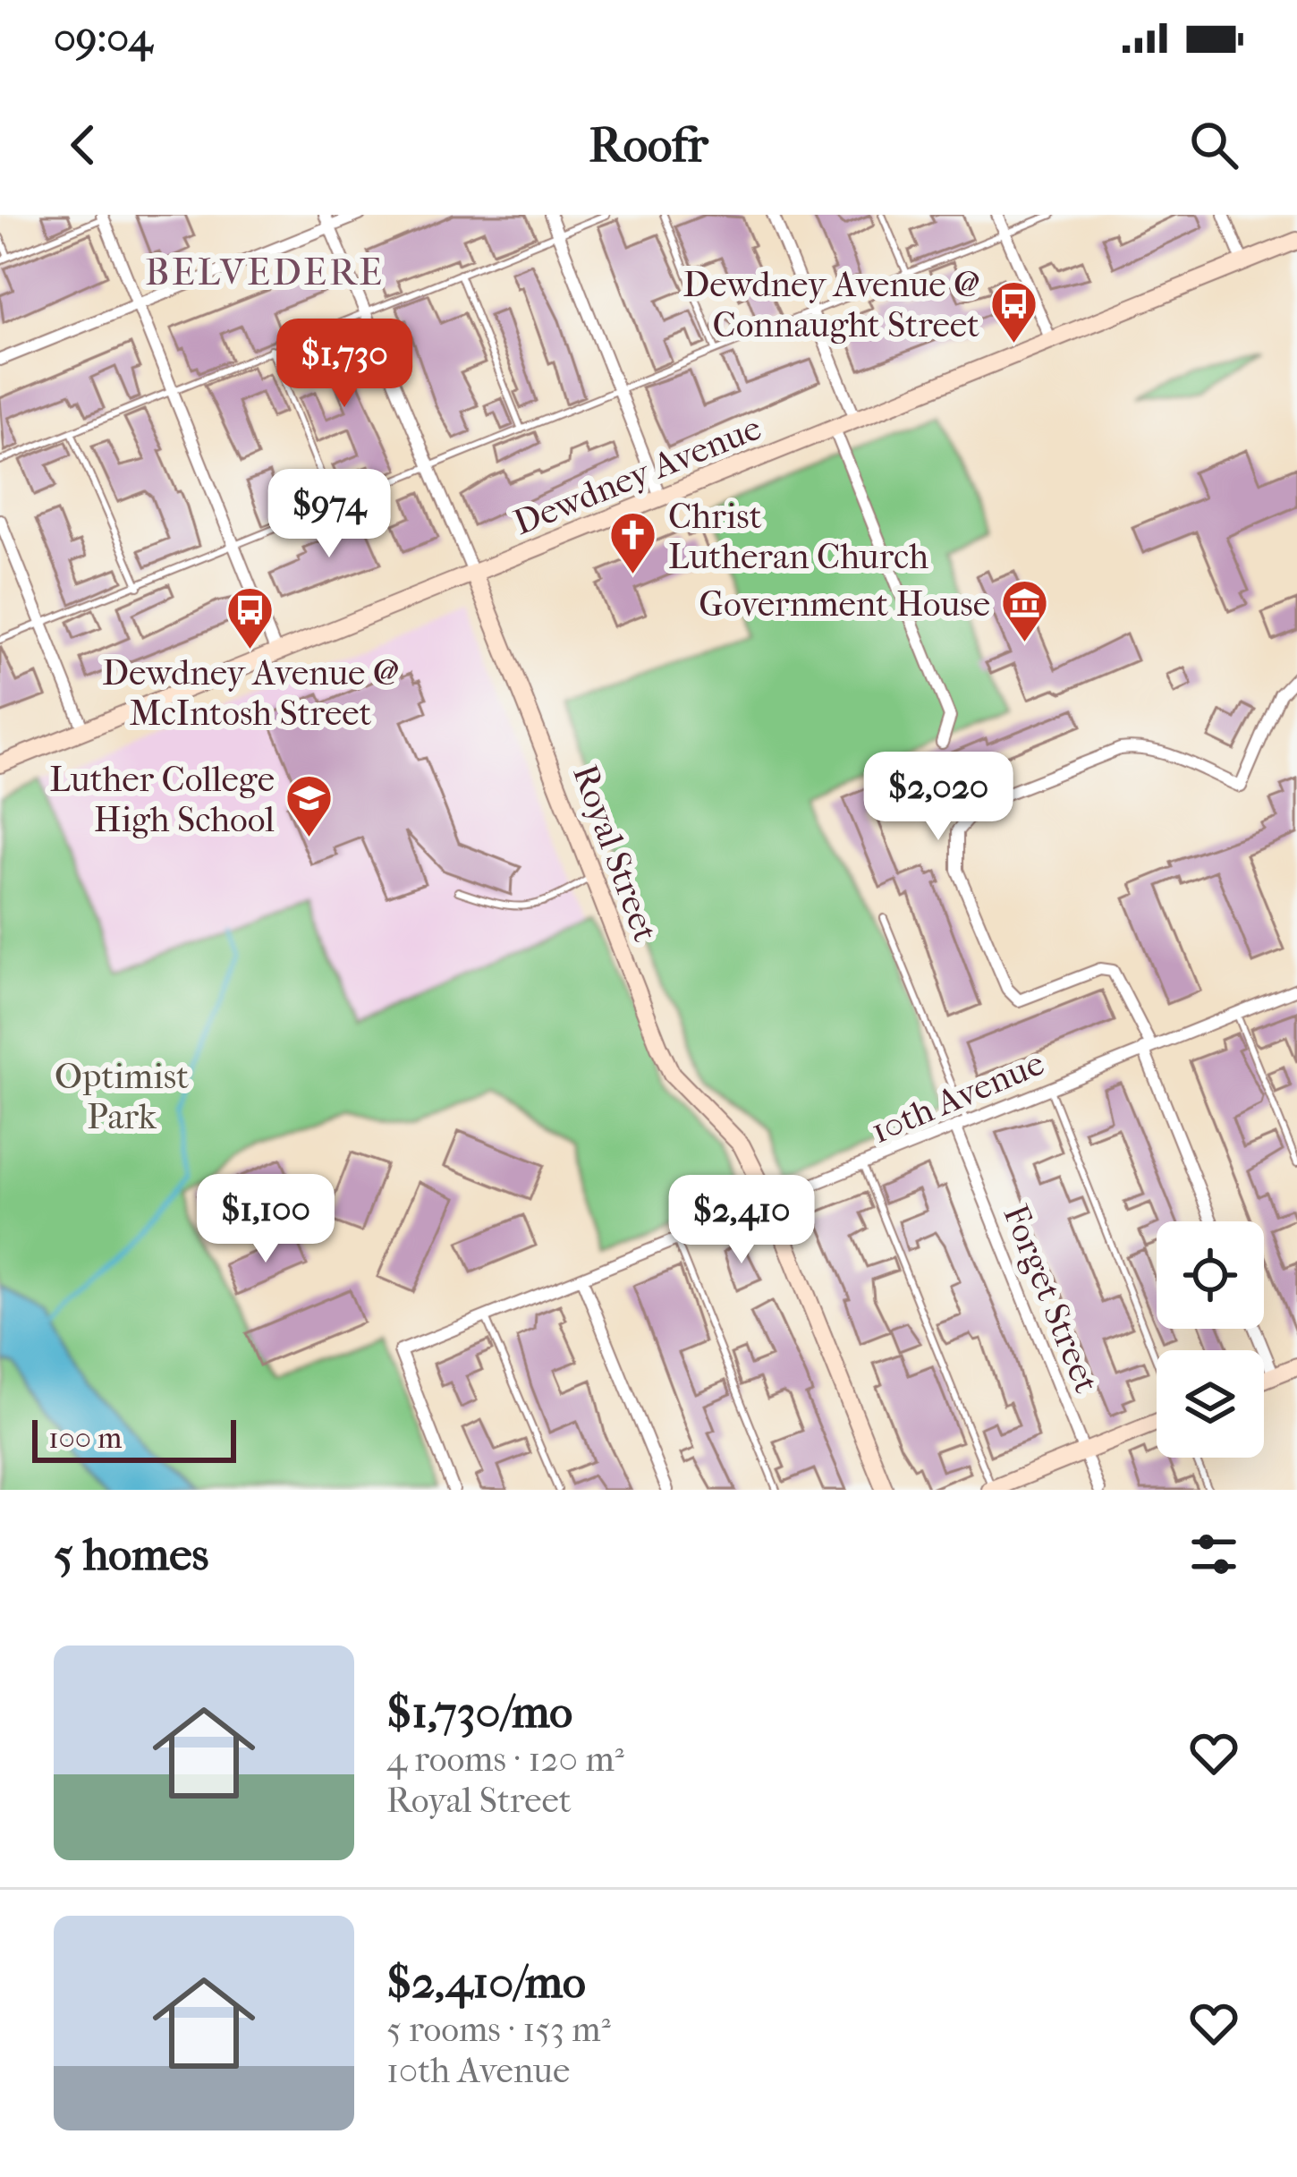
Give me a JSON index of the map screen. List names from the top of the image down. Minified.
{"streets":{"main road":["Dewdney Avenue","Royal Street"],"street":["10th Avenue","Forget Street"]},"crossings":[["Dewdney Avenue","Royal Street"],["Royal Street","10th Avenue"],["10th Avenue","Forget Street"]],"districts":["BELVEDERE"],"parks":["Optimist Park"],"places":{"bus stop":["Dewdney Avenue @ Connaught Street","Dewdney Avenue @ McIntosh Street"],"church":["Christ Lutheran Church"],"museum":["Government House"],"school or university":["Luther College High School"]},"scale_bar":"100 m","page":{"status":"09:04","header":"Roofr","price":["$1,730","$974","$2,020","$1,100","$2,410"],"scale":"100 m","heading":"5 homes","list":[{"name":"$1,730/mo","note":"4 rooms · 120 m² · Royal Street"},{"name":"$2,410/mo","note":"5 rooms · 153 m² · 10th Avenue"}]}}
